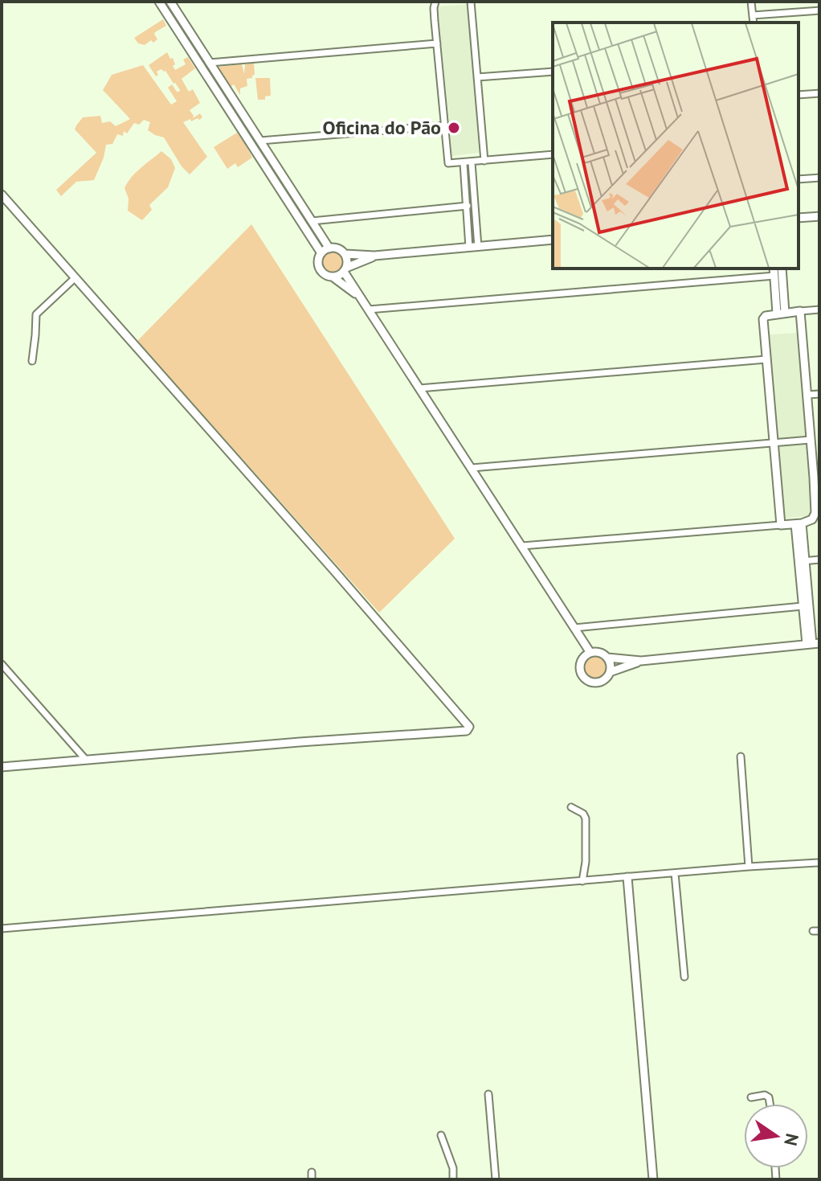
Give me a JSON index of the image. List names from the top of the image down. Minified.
{"places":["Oficina do Pão"],"north":"right"}
